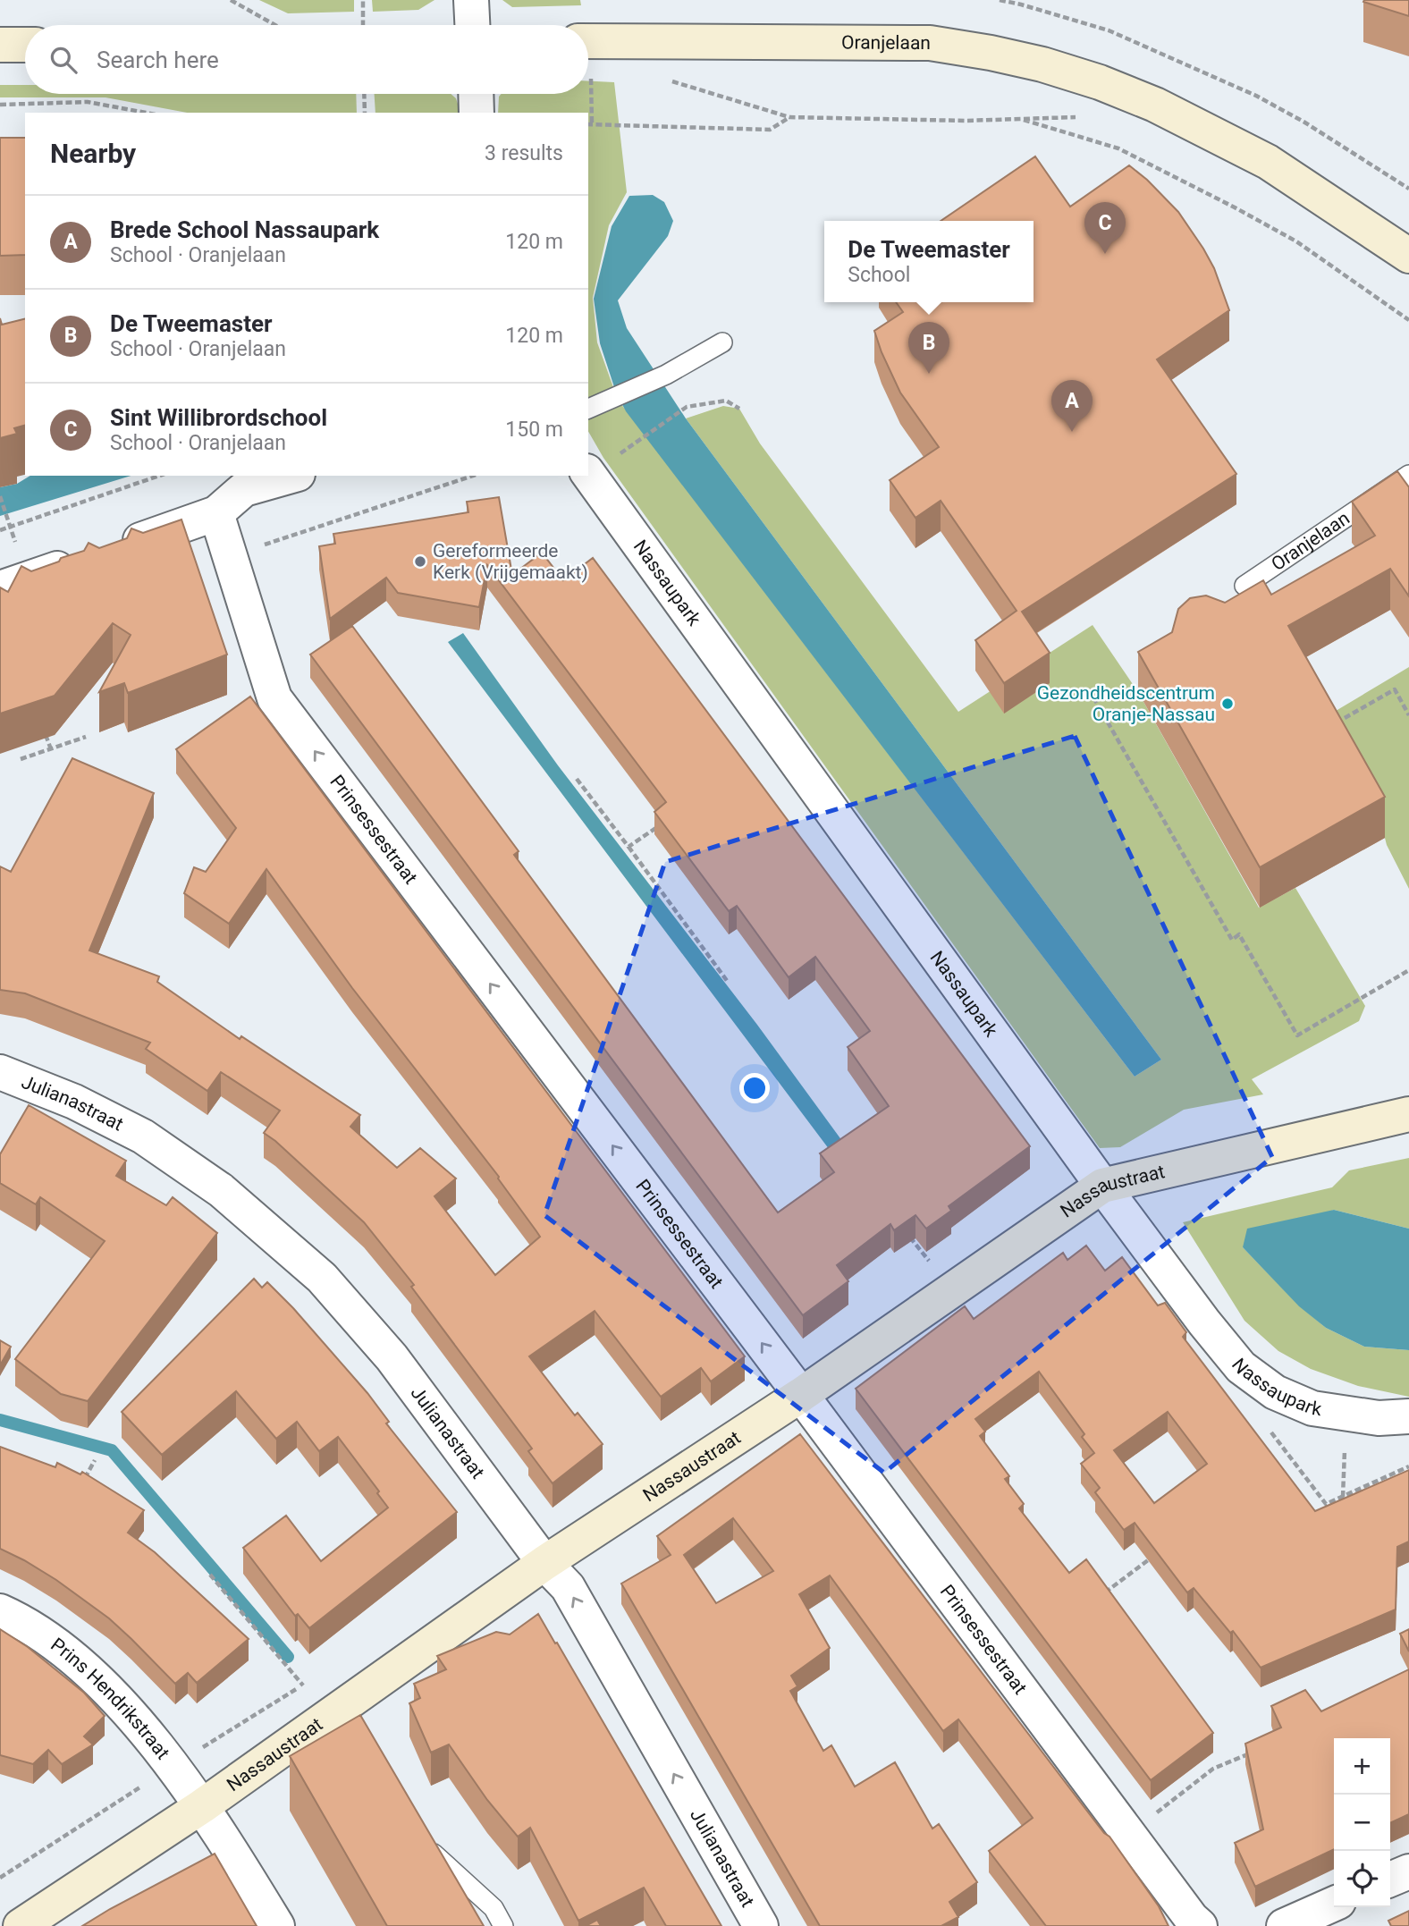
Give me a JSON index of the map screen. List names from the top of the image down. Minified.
{"streets":{"main road":["Oranjelaan","Nassaustraat"],"street":["Nassaupark","Prinsessestraat","Julianastraat","Prins Hendrikstraat"]},"crossings":[["Nassaupark","Nassaustraat"],["Prinsessestraat","Nassaustraat"],["Julianastraat","Nassaustraat"],["Nassaustraat","Prins Hendrikstraat"]],"one_way":["Prinsessestraat","Julianastraat"],"places":["Gereformeerde Kerk (Vrijgemaakt)","Gezondheidscentrum Oranje-Nassau"],"page":{"search":"Search here","heading":["Nearby","3 results"],"list":[{"mark":"A","name":"Brede School Nassaupark","note":"School · Oranjelaan","value":"120 m"},{"mark":"B","name":"De Tweemaster","note":"School · Oranjelaan","value":"120 m"},{"mark":"C","name":"Sint Willibrordschool","note":"School · Oranjelaan","value":"150 m"}],"pins":["C","B","A"],"popup":["De Tweemaster","School"],"map_buttons":["+","−"]}}
